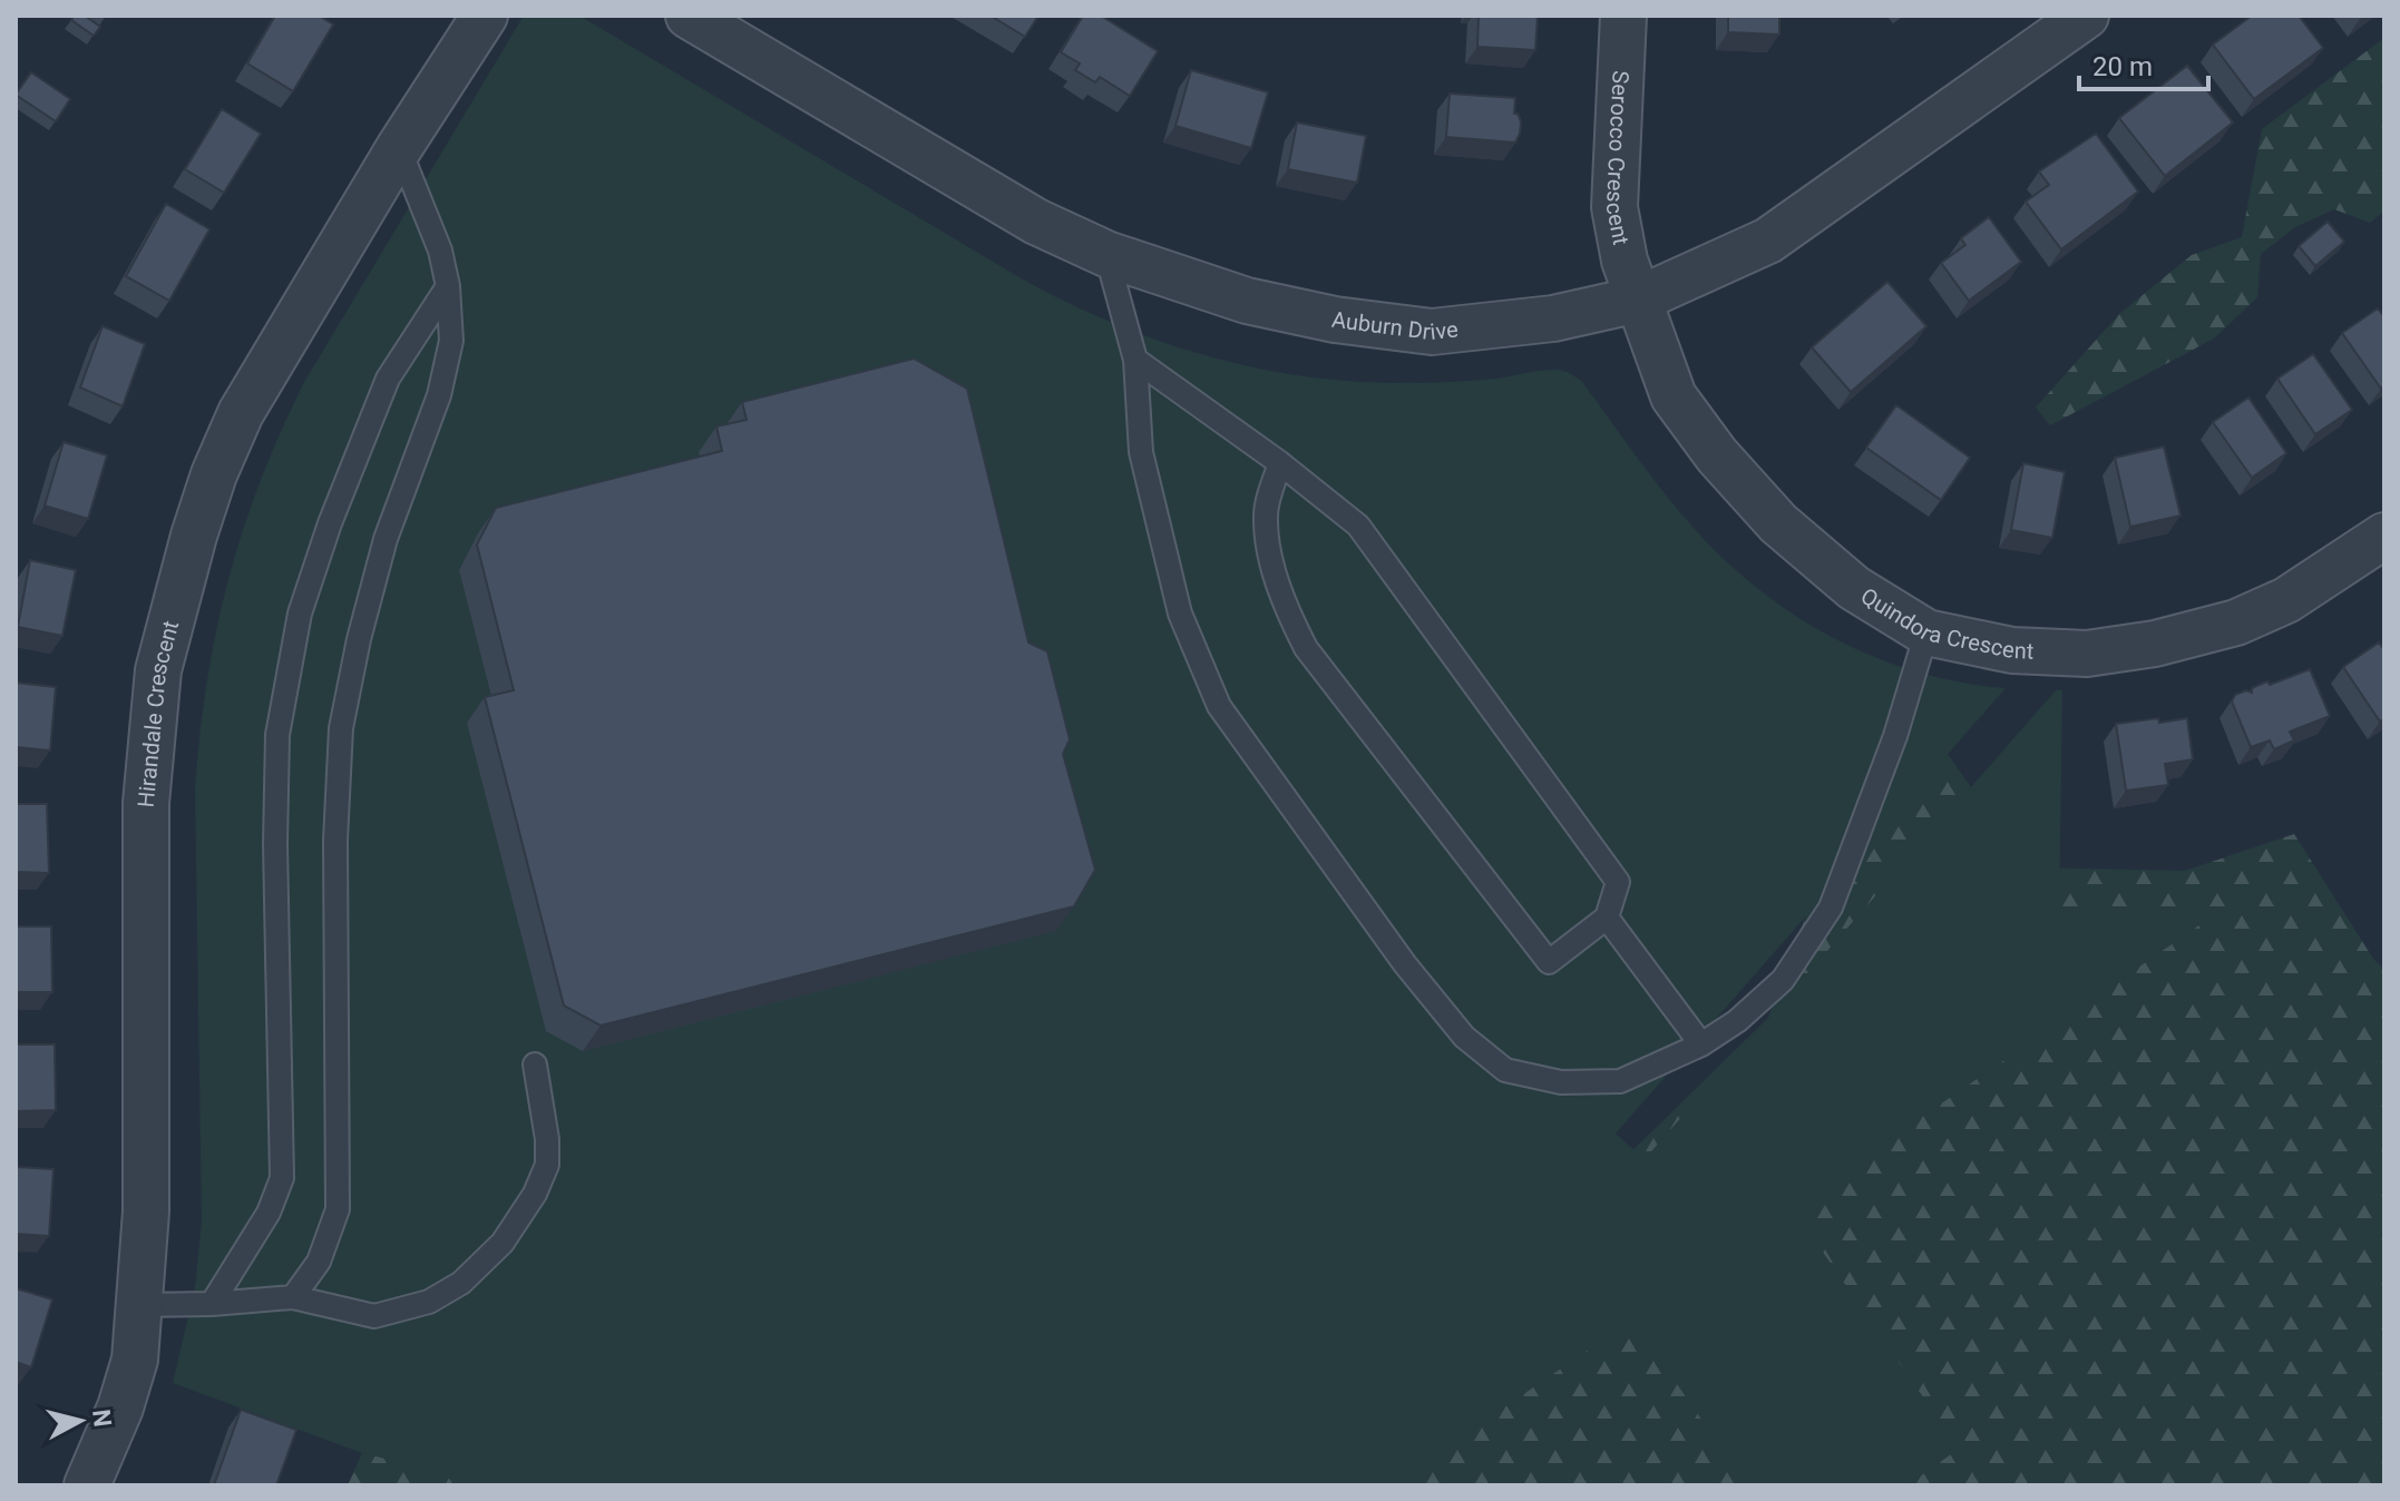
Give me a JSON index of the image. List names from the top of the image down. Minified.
{"streets":{"street":["Serocco Crescent","Auburn Drive","Quindora Crescent","Hirandale Crescent"]},"crossings":[["Serocco Crescent","Auburn Drive"],["Serocco Crescent","Quindora Crescent"],["Auburn Drive","Quindora Crescent"]],"scale_bar":"20 m","north":"right"}
